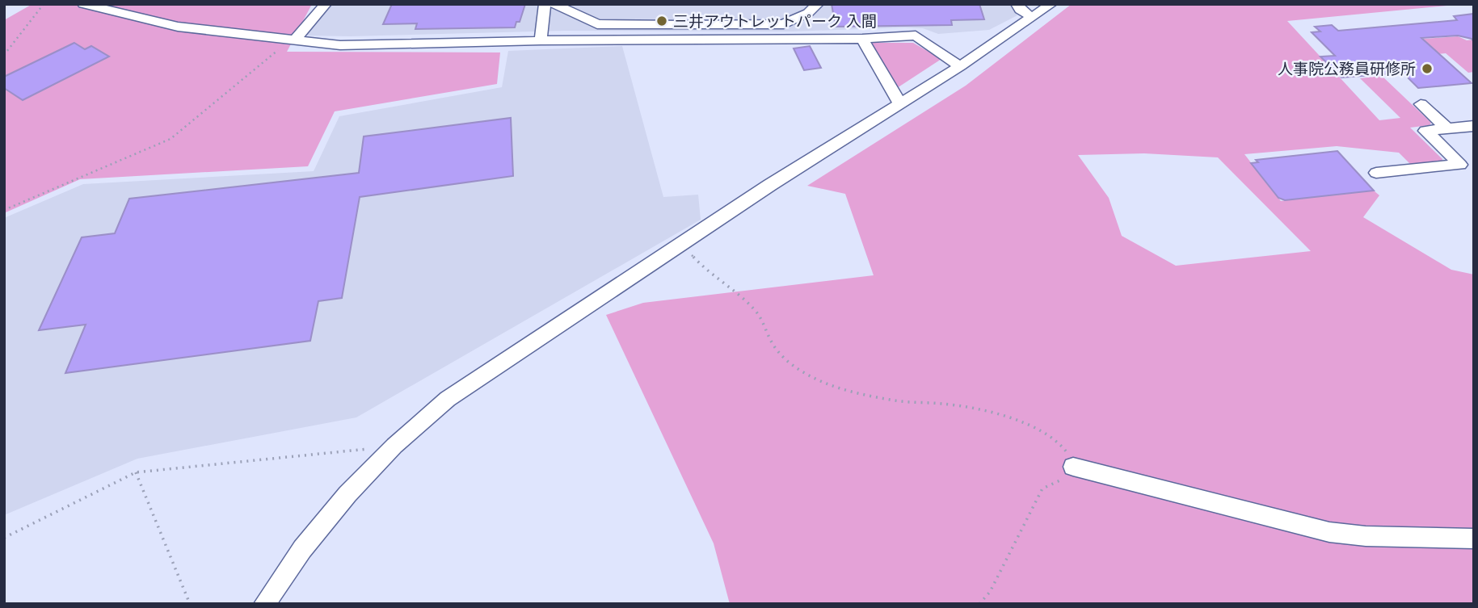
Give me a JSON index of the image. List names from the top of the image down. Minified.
{"places":["三井アウトレットパーク 入間","人事院公務員研修所"]}
